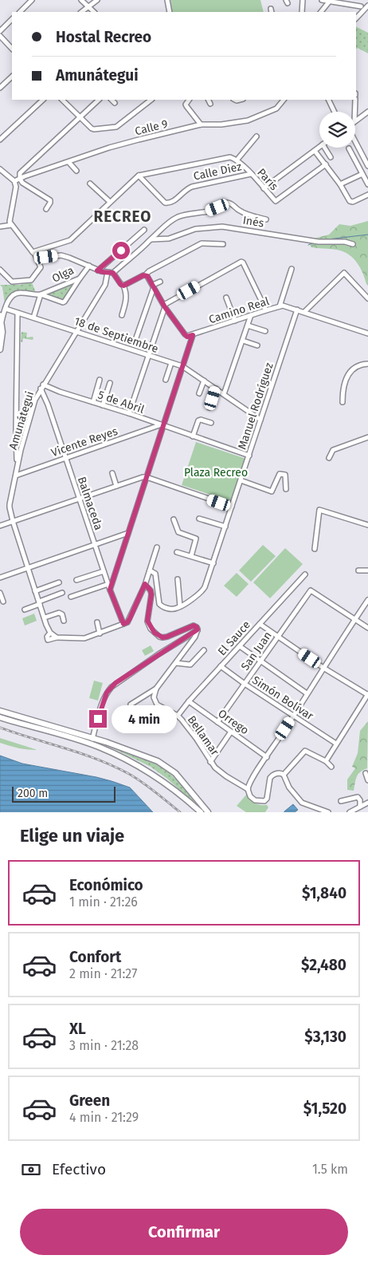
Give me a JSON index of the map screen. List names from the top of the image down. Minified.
{"streets":{"street":["Calle 9","Calle Diez","París","Inés","Olga","Camino Real","18 de Septiembre","5 de Abril","Manuel Rodríguez","Amunátegui","Vicente Reyes","Balmaceda","El Sauce","San Juan","Simón Bolívar","Orrego","Bellamar"]},"crossings":[["Calle Diez","París"],["Olga","18 de Septiembre"],["Camino Real","Manuel Rodríguez"],["18 de Septiembre","Manuel Rodríguez"],["18 de Septiembre","Amunátegui"],["5 de Abril","Manuel Rodríguez"],["5 de Abril","Amunátegui"],["5 de Abril","Vicente Reyes"],["5 de Abril","Balmaceda"],["Amunátegui","Vicente Reyes"],["Amunátegui","Balmaceda"],["Vicente Reyes","Balmaceda"],["El Sauce","Simón Bolívar"],["El Sauce","Orrego"],["El Sauce","Bellamar"],["San Juan","Simón Bolívar"],["San Juan","Orrego"]],"districts":["RECREO"],"parks":["Plaza Recreo"],"scale_bar":"200 m","page":{"banner":["Hostal Recreo","Amunátegui"],"bubble":"4 min","scale":"200 m","heading":"Elige un viaje","list":[{"name":"Económico","note":"1 min · 21:26","value":"$1,840"},{"name":"Confort","note":"2 min · 21:27","value":"$2,480"},{"name":"XL","note":"3 min · 21:28","value":"$3,130"},{"name":"Green","note":"4 min · 21:29","value":"$1,520"}],"pay":["Efectivo","1.5 km"],"buttons":"Confirmar"}}
